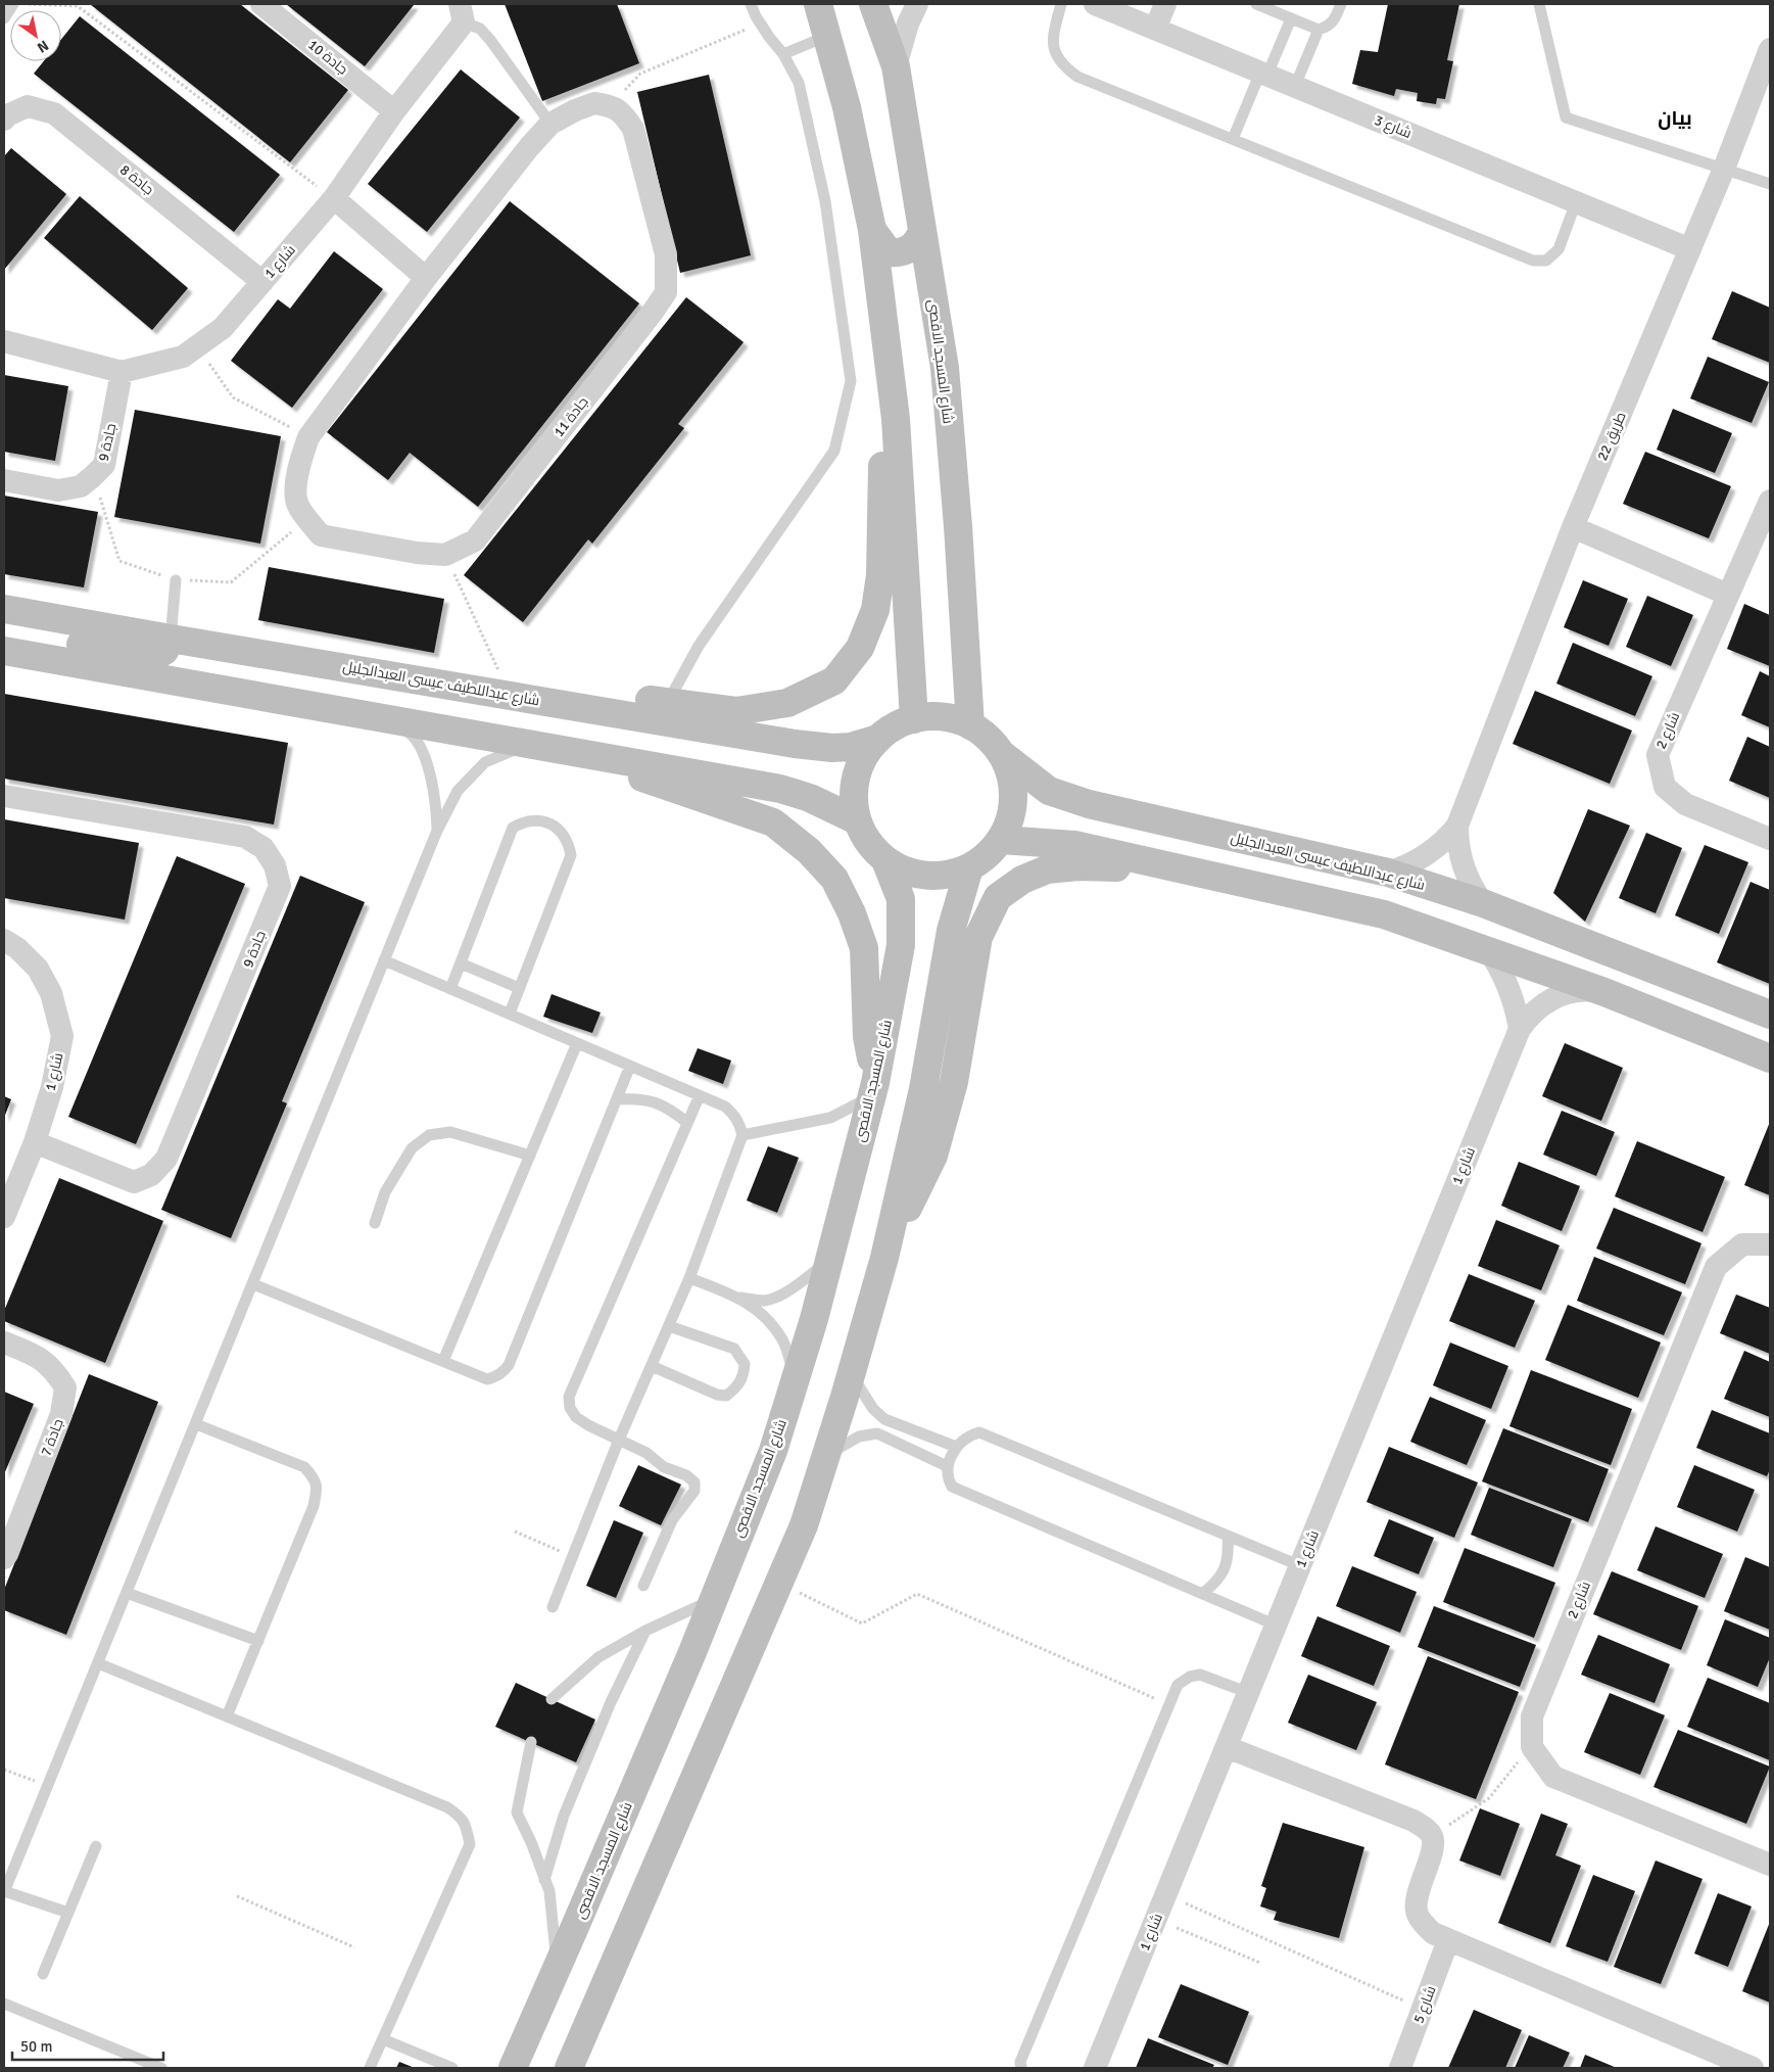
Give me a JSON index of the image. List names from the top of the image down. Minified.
{"streets":{"main road":["شارع المسجد الاقصى","شارع عبداللطيف عيسى العبدالجليل"],"street":["جادة 10","شارع 3","جادة 8","شارع 1","جادة 11","طريق 22","جادة 9","شارع 2","جادة 7","شارع 5"]},"crossings":[["جادة 10","شارع 1"],["شارع 3","طريق 22"],["جادة 8","شارع 1"],["شارع 1","جادة 9"],["شارع المسجد الاقصى","شارع عبداللطيف عيسى العبدالجليل"],["طريق 22","شارع عبداللطيف عيسى العبدالجليل"]],"districts":["بيان"],"scale_bar":"50 m","north":"bottom right"}
